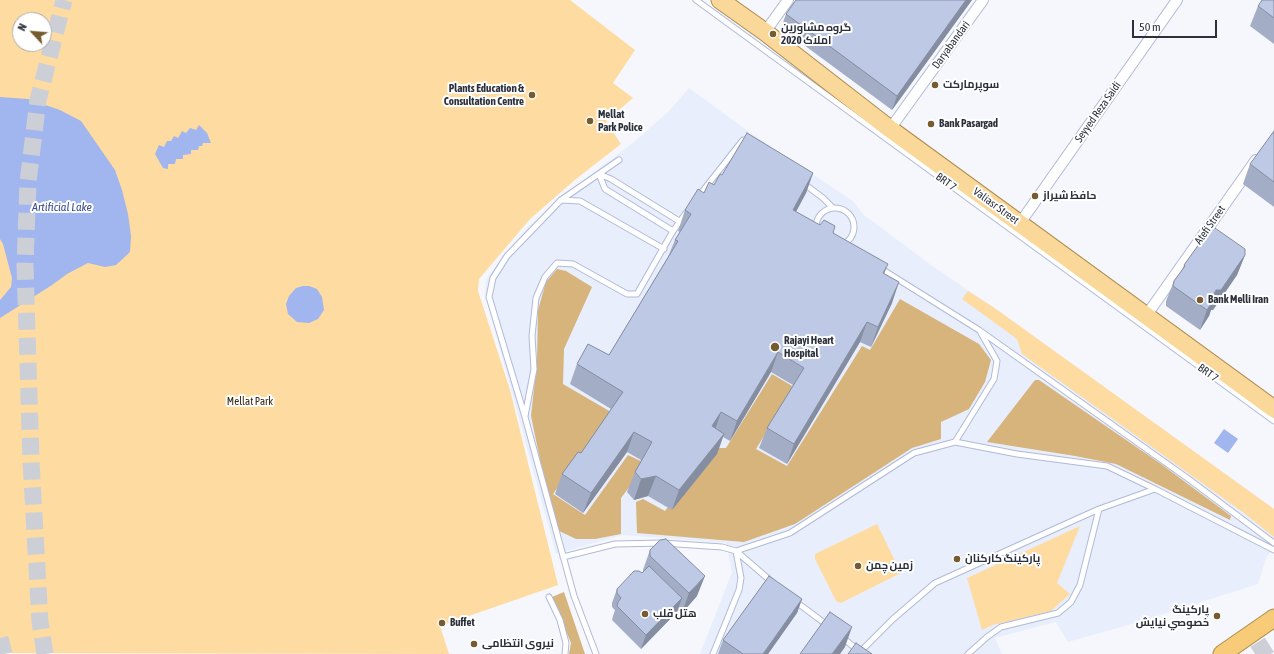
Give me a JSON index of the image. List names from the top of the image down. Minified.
{"streets":{"main road":["Valiasr Street"],"street":["Daryabandari","Seyyed Reza Saidi","Atefi Street"],"lane":["BRT 7"]},"crossings":[["Daryabandari","Valiasr Street"],["Seyyed Reza Saidi","Valiasr Street"],["Valiasr Street","Atefi Street"]],"water":["Artificial Lake"],"parks":["Mellat Park"],"places":["گروه مشاورین املاک 2020","سوپرمارکت","Plants Education & Consultation Centre","Mellat Park Police","Bank Pasargad","حافظ شیراز","Bank Melli Iran","Rajayi Heart Hospital","پارکینگ کارکنان","زمین چمن","هتل قلب","پاركينگ خصوصي نيايش","Buffet","نیروی انتظامی"],"scale_bar":"50 m","north":"top left"}
